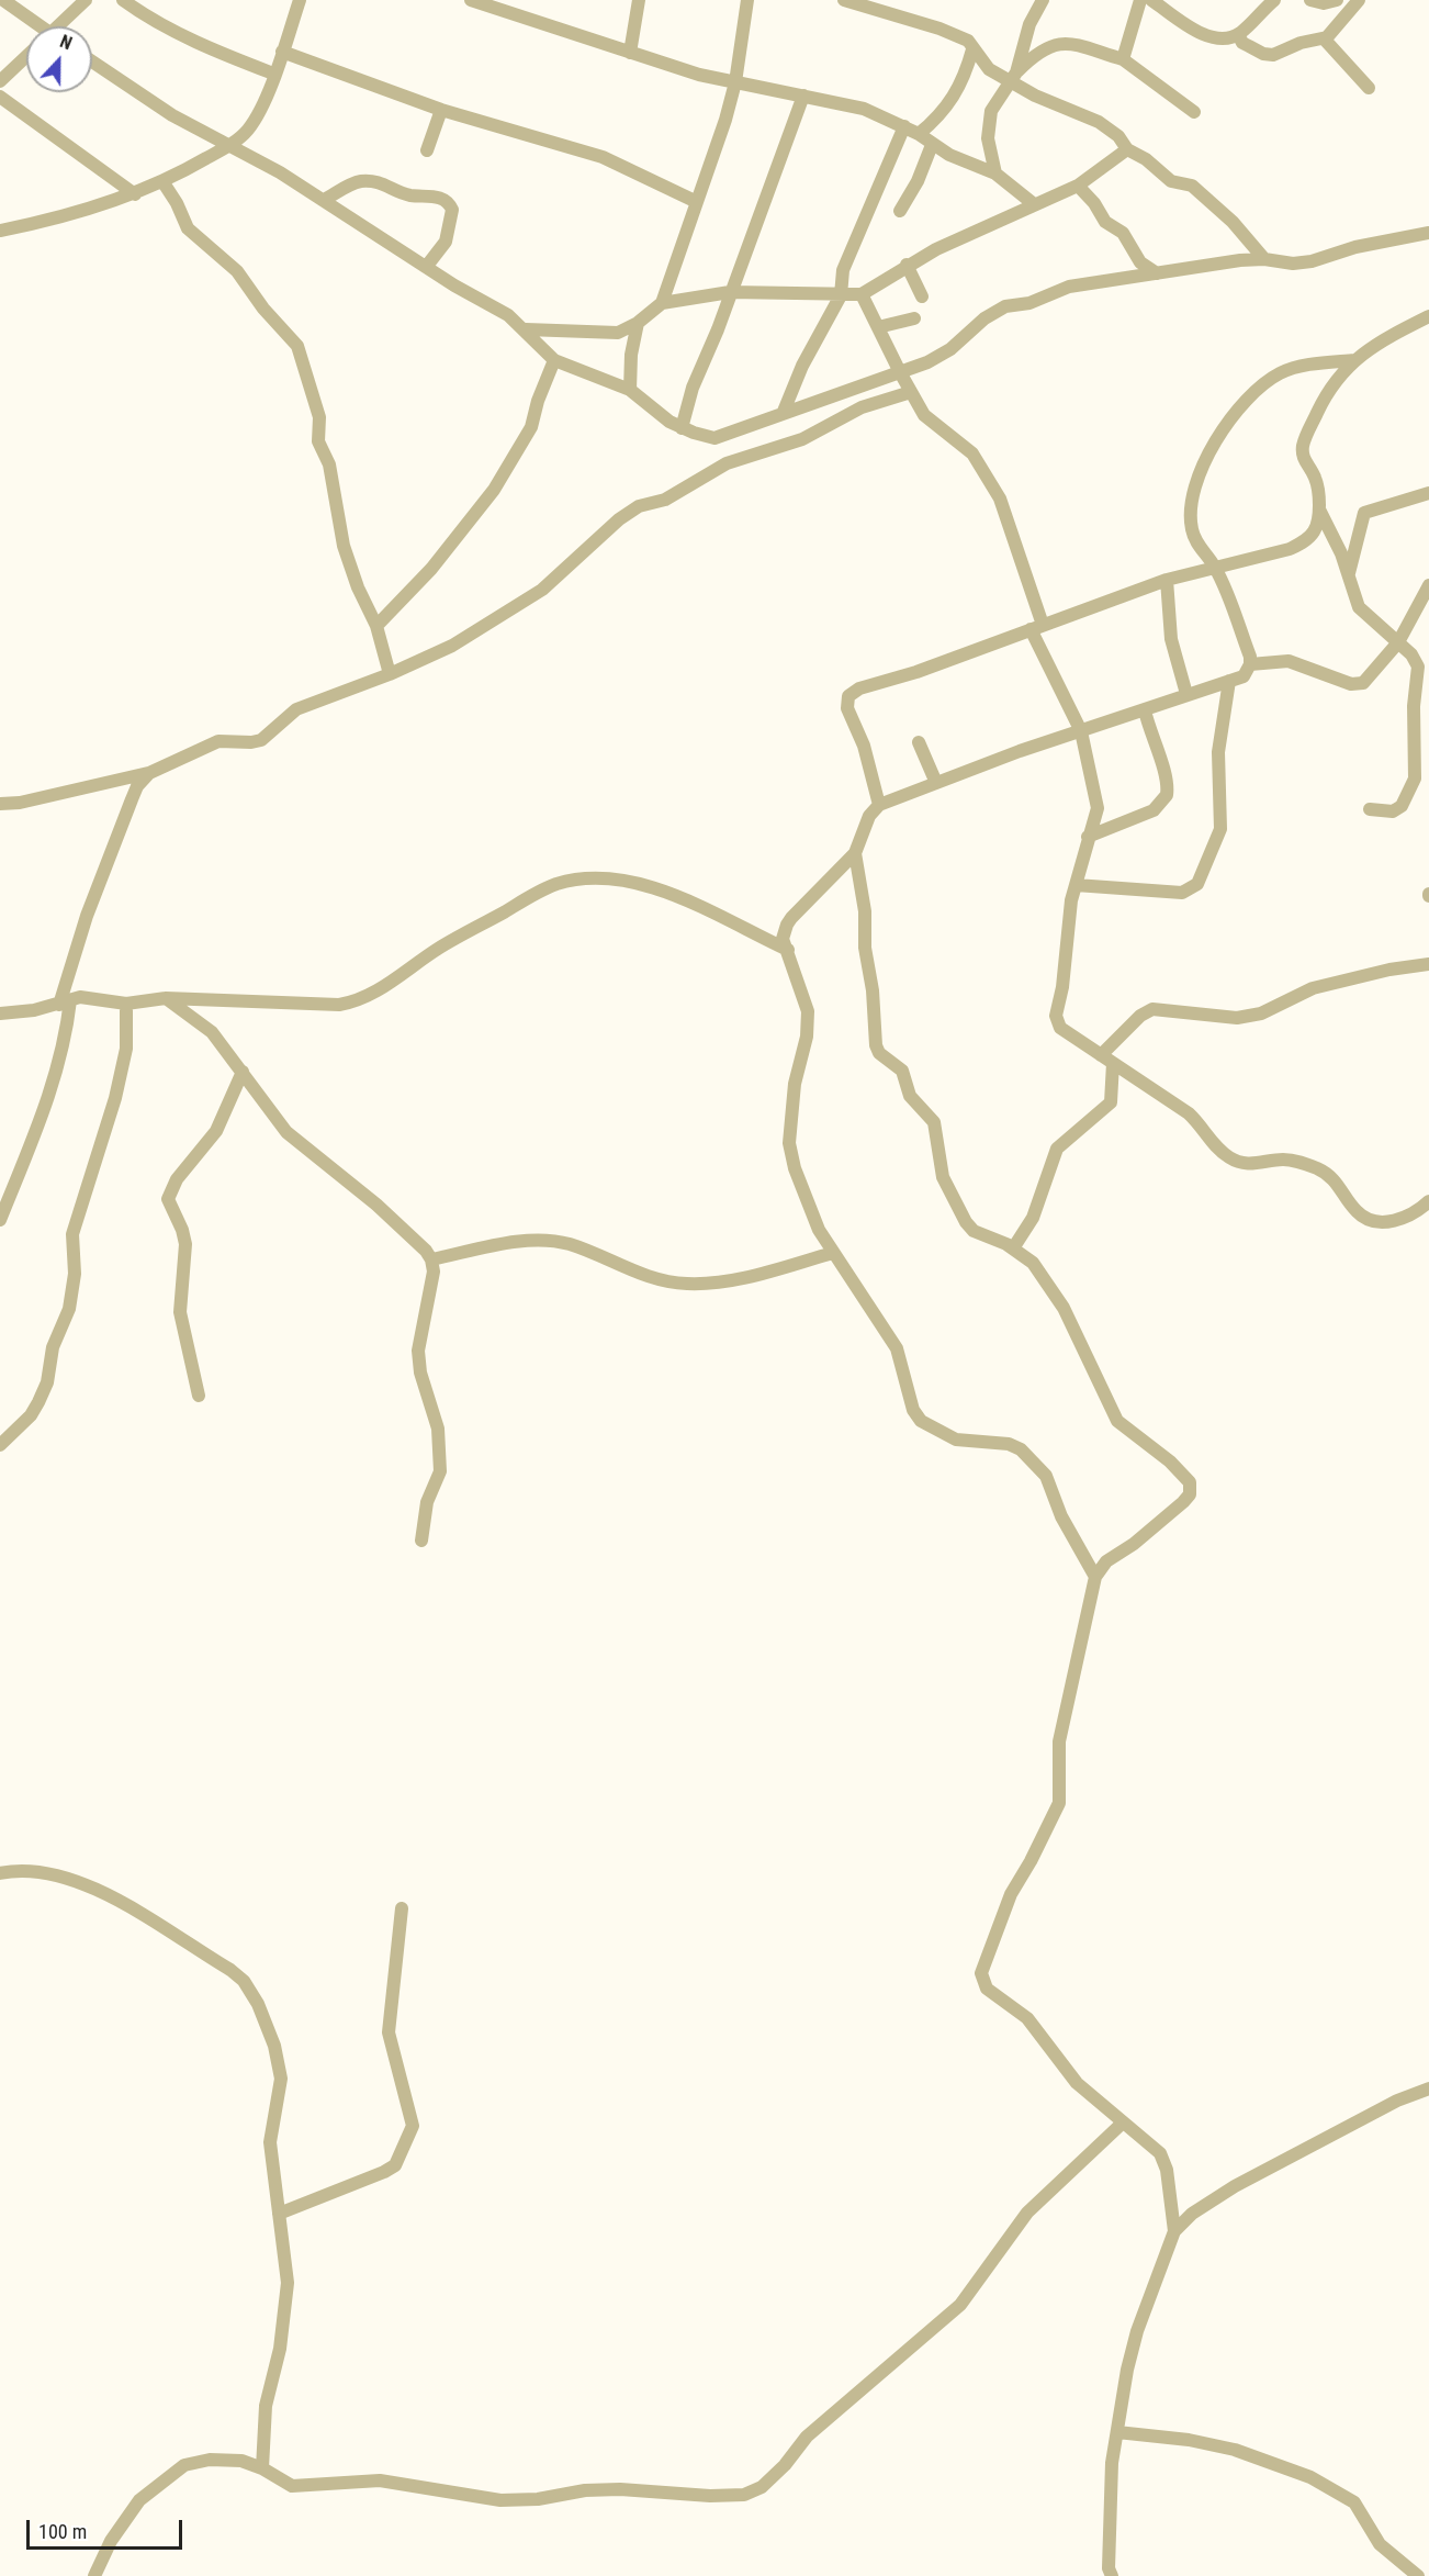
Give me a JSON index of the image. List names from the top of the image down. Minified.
{"scale_bar":"100 m","north":"top"}
